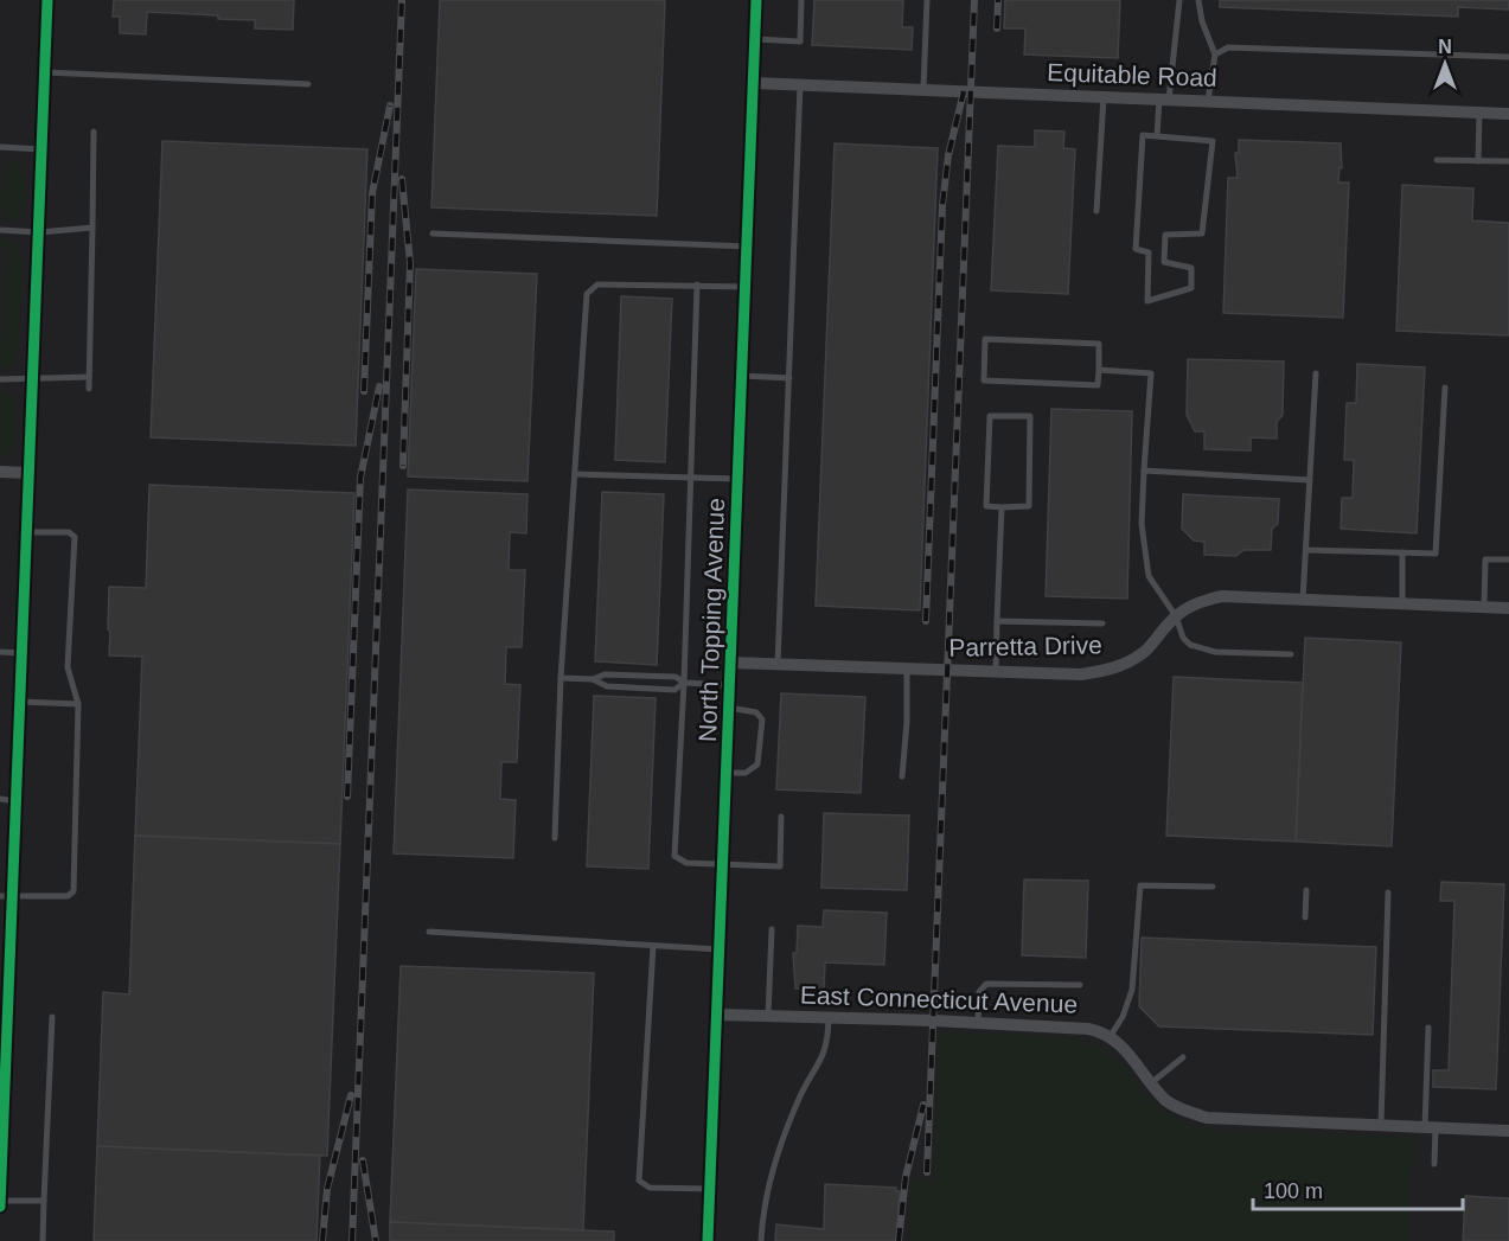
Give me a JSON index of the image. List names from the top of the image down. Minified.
{"streets":{"street":["Equitable Road","North Topping Avenue","Parretta Drive","East Connecticut Avenue"]},"crossings":[["Equitable Road","North Topping Avenue"],["North Topping Avenue","Parretta Drive"],["North Topping Avenue","East Connecticut Avenue"]],"scale_bar":"100 m","north":"top"}
